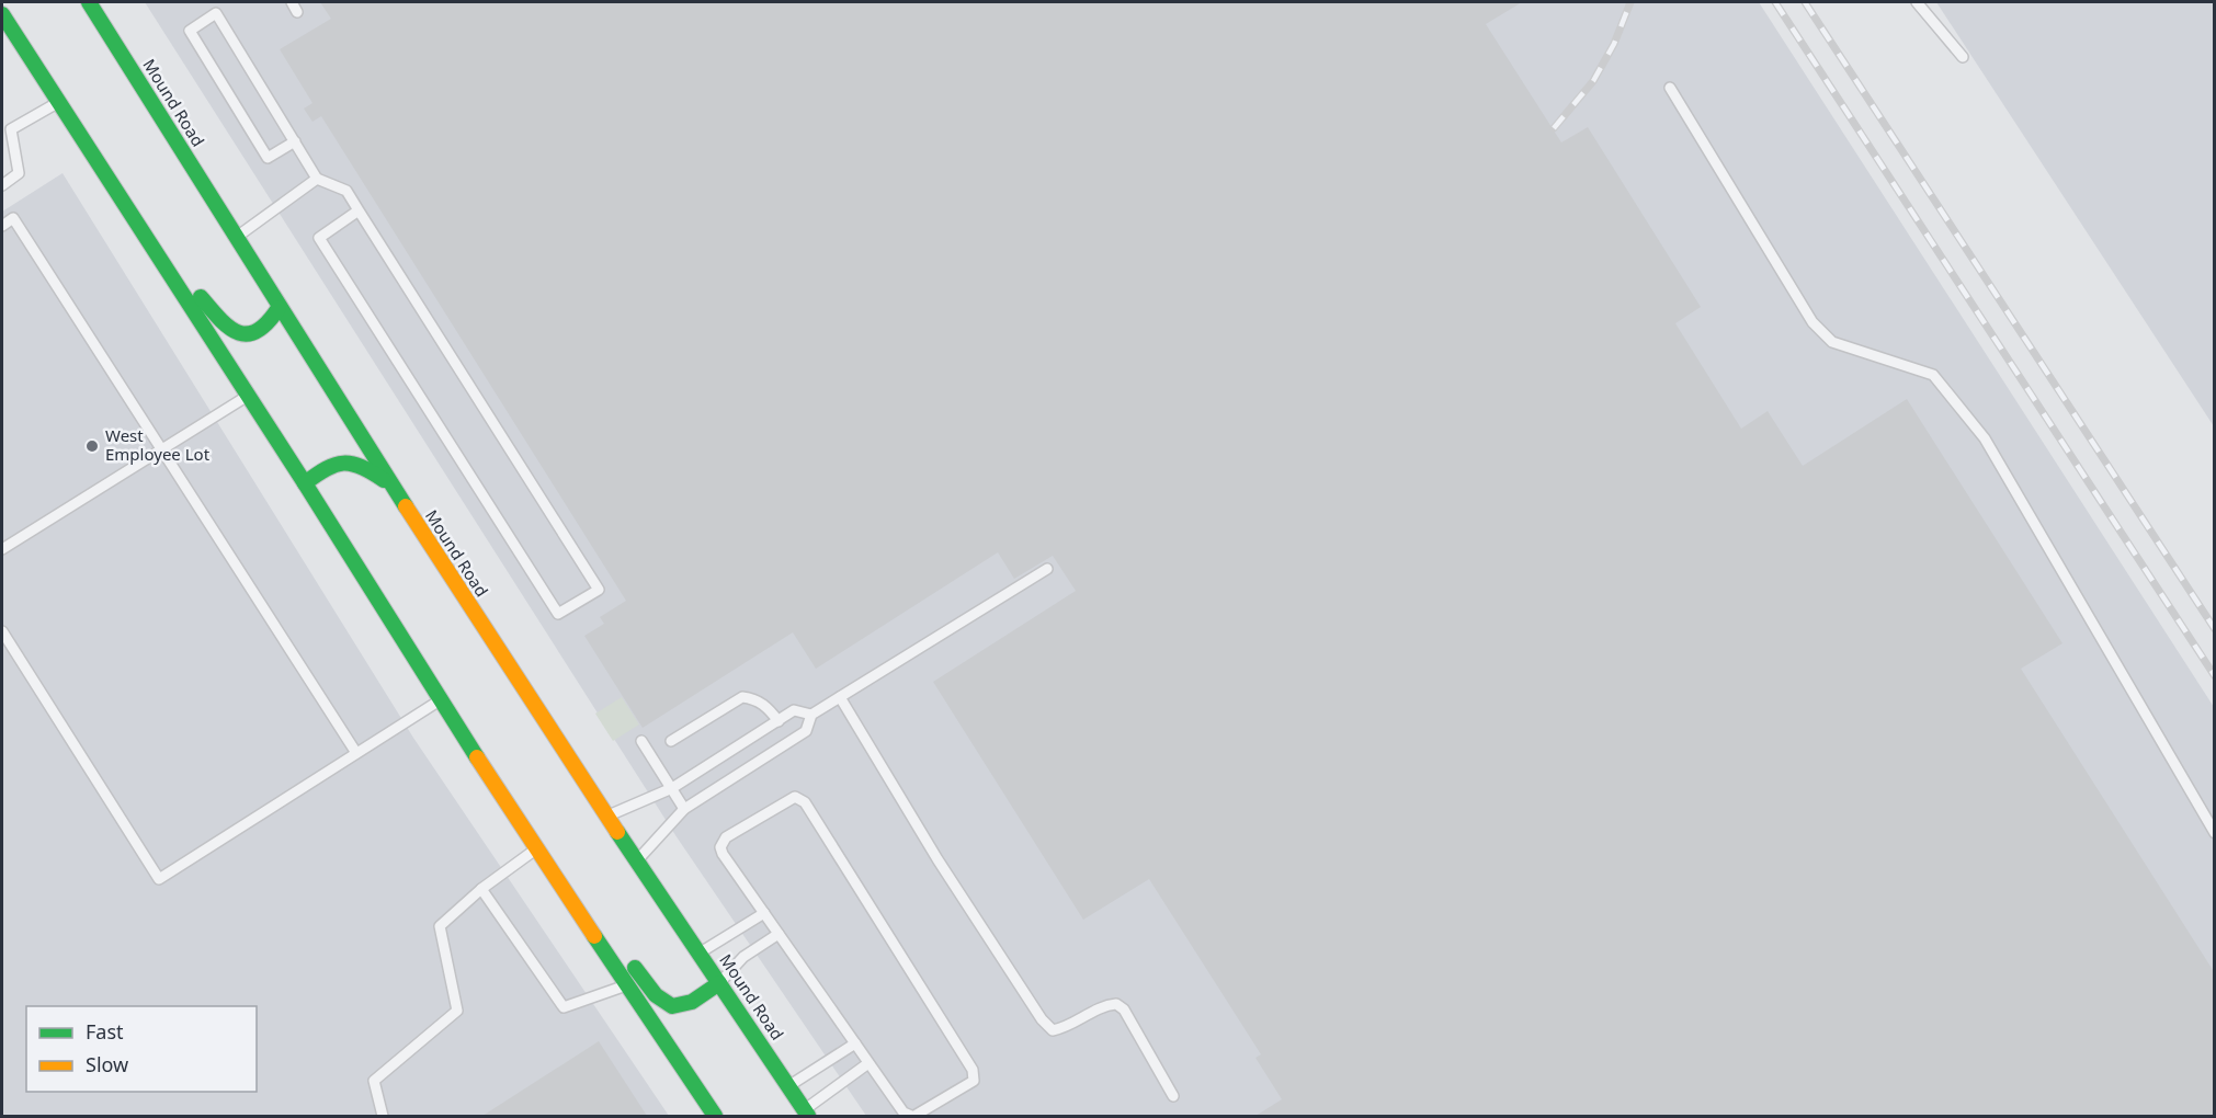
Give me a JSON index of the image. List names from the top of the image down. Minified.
{"streets":{"main road":["Mound Road"]},"places":["West Employee Lot"],"legend":["Fast","Slow"]}
